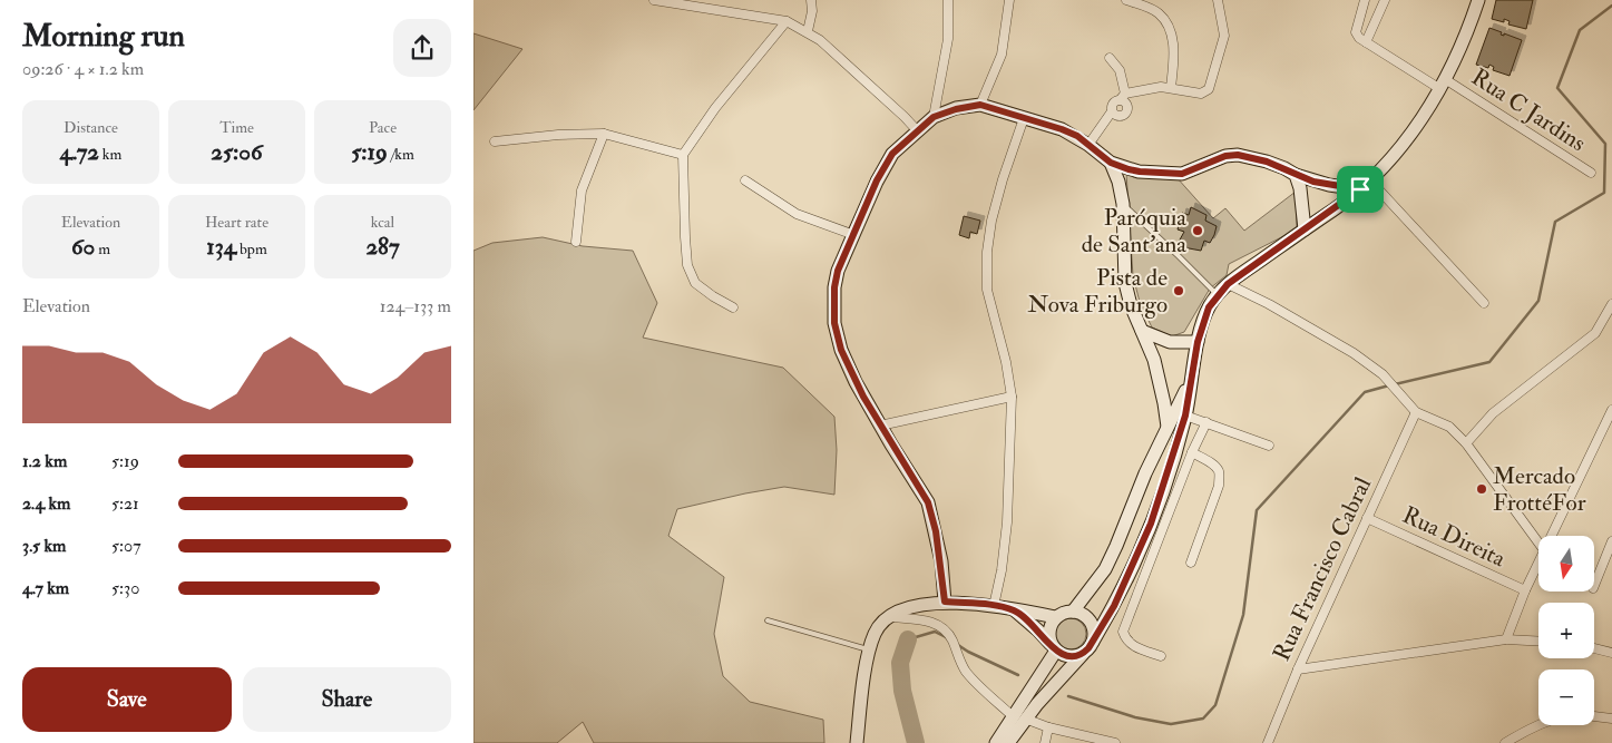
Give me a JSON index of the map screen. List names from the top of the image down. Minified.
{"streets":{"street":["Rua C Jardins","Rua Direita","Rua Francisco Cabral"]},"crossings":[["Rua Direita","Rua Francisco Cabral"]],"places":["Paróquia de Sant'ana","Pista de Nova Friburgo","Mercado FrottéFor"],"north":"bottom","page":{"heading":["Morning run","09:26 · 4 × 1.2 km"],"stats":[["Distance","4.72 km"],["Time","25:06"],["Pace","5:19 /km"],["Elevation","60 m"],["Heart rate","134 bpm"],["kcal","287"]],"chart":["Elevation","124–133 m"],"list":[{"name":"1.2 km","note":"5:19"},{"name":"2.4 km","note":"5:21"},{"name":"3.5 km","note":"5:07"},{"name":"4.7 km","note":"5:30"}],"map_buttons":["+","−"],"buttons":["Save","Share"]}}
